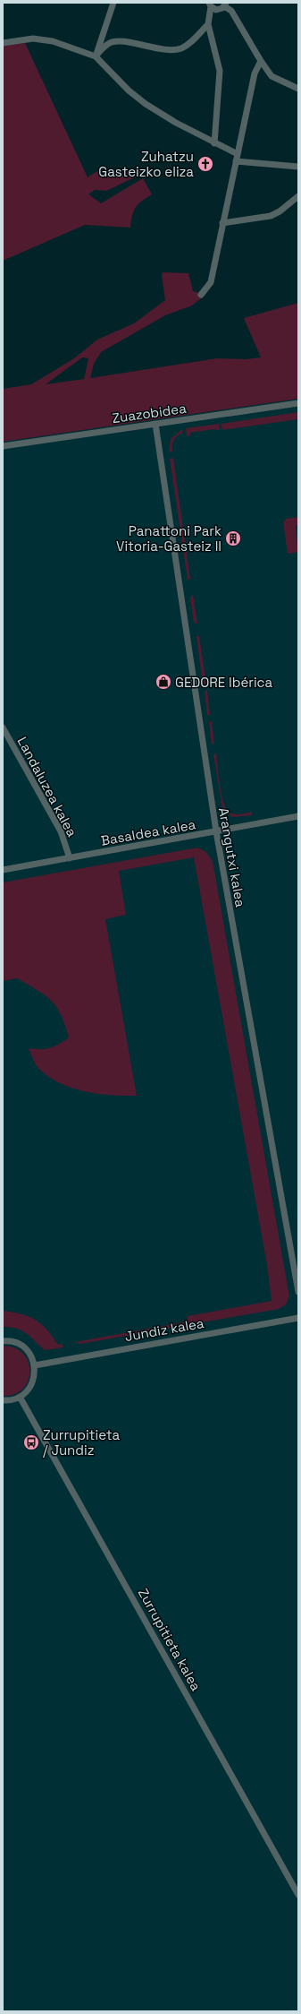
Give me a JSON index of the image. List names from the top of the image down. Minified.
{"streets":{"street":["Zuazobidea","Landaluzea kalea","Basaldea kalea","Arangutxi kalea","Jundiz kalea","Zurrupitieta kalea"]},"crossings":[["Zuazobidea","Arangutxi kalea"],["Landaluzea kalea","Basaldea kalea"],["Basaldea kalea","Arangutxi kalea"]],"places":{"church":["Zuhatzu Gasteizko eliza"],"building":["Panattoni Park Vitoria-Gasteiz II"],"shop":["GEDORE Ibérica"],"bus stop":["Zurrupitieta / Jundiz"]}}
